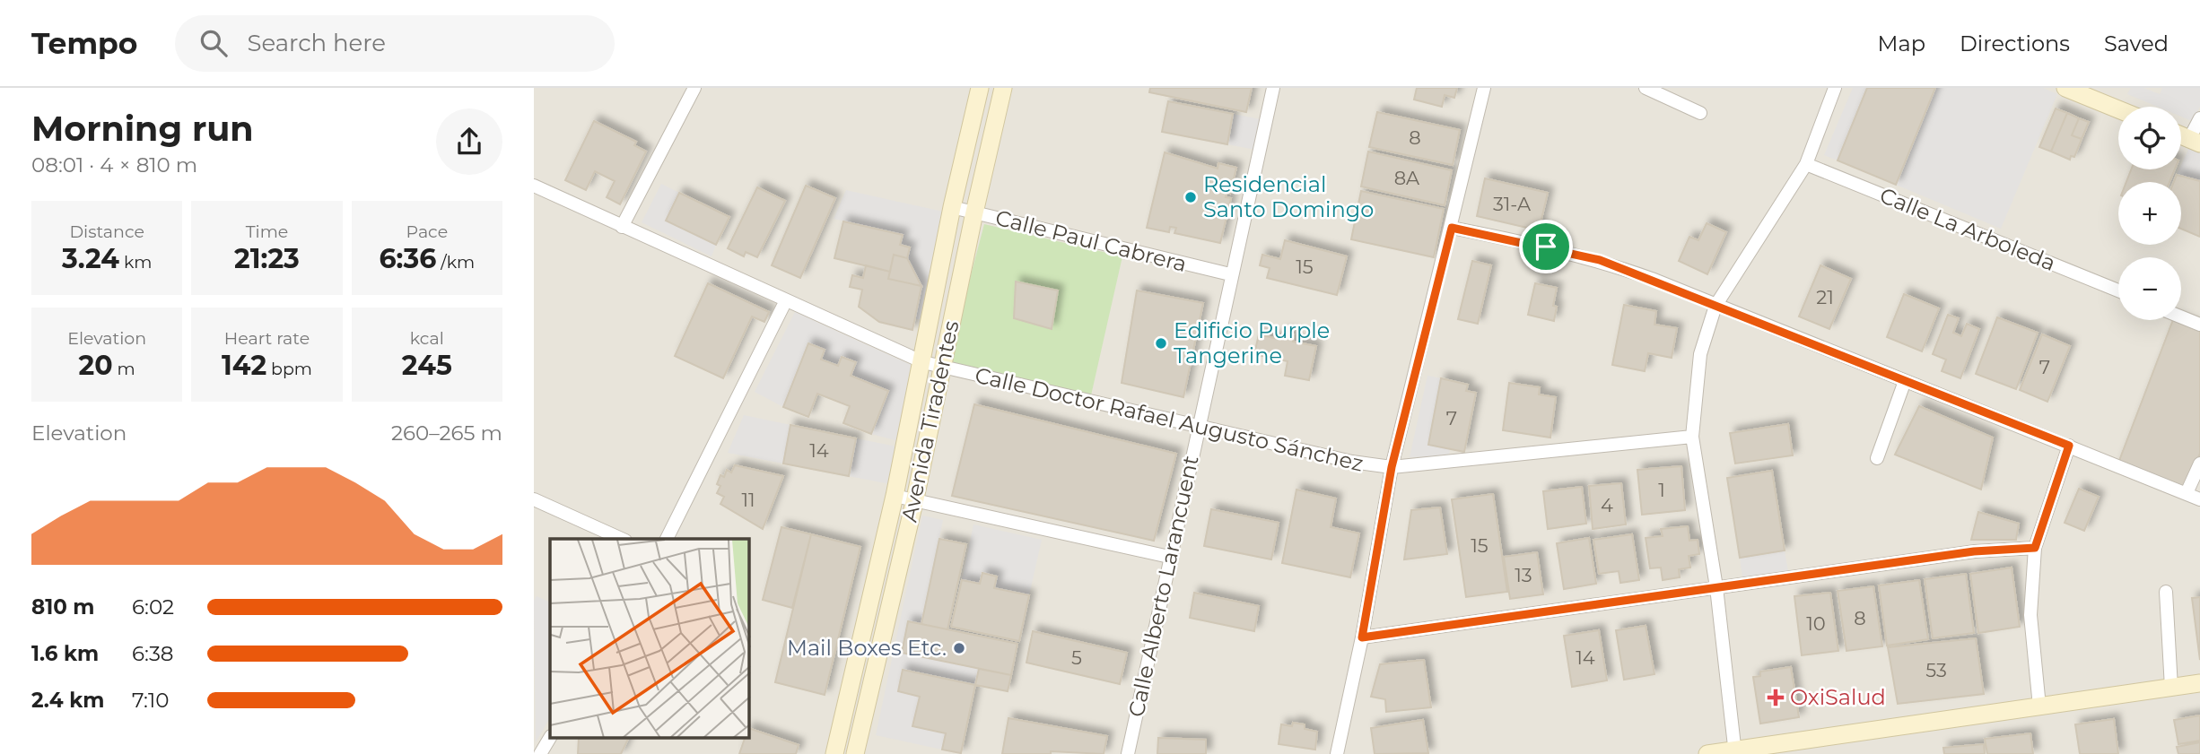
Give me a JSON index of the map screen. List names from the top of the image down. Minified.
{"streets":{"main road":["Avenida Tiradentes"],"street":["Calle La Arboleda","Calle Paul Cabrera","Calle Doctor Rafael Augusto Sánchez","Calle Alberto Larancuent"]},"crossings":[["Calle Paul Cabrera","Avenida Tiradentes"],["Calle Paul Cabrera","Calle Alberto Larancuent"],["Calle Doctor Rafael Augusto Sánchez","Avenida Tiradentes"],["Calle Doctor Rafael Augusto Sánchez","Calle Alberto Larancuent"]],"places":{"other":["Residencial Santo Domingo","Edificio Purple Tangerine","Mail Boxes Etc."],"health":["OxiSalud"]},"house_numbers":["8","8A","31-A","15","21","7","7","14","1","11","4","15","13","8","10","5","14","53"],"page":{"header":"Tempo","search":"Search here","nav":["Map","Directions","Saved"],"heading":["Morning run","08:01 · 4 × 810 m"],"map_buttons":["+","−"],"stats":[["Distance","3.24 km"],["Time","21:23"],["Pace","6:36 /km"],["Elevation","20 m"],["Heart rate","142 bpm"],["kcal","245"]],"chart":["Elevation","260–265 m"],"list":[{"name":"810 m","note":"6:02"},{"name":"1.6 km","note":"6:38"},{"name":"2.4 km","note":"7:10"}]}}
